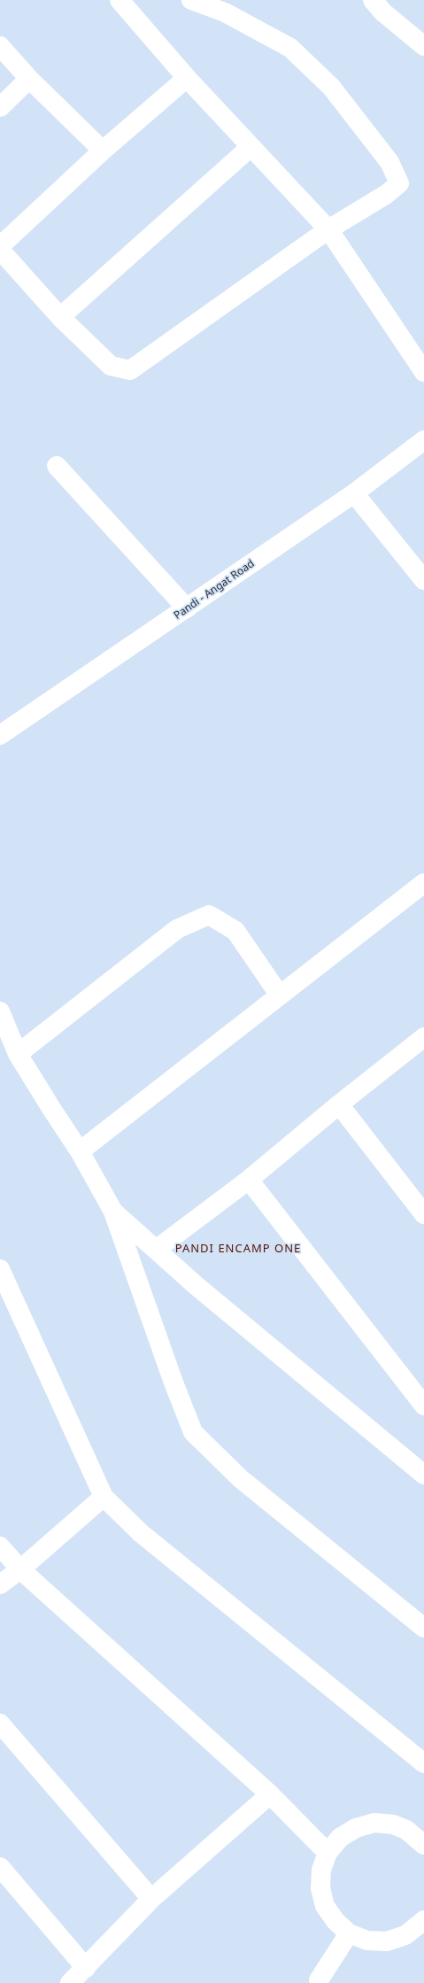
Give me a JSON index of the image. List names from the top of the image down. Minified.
{"streets":{"street":["Pandi - Angat Road"]},"districts":["PANDI ENCAMP ONE"]}
